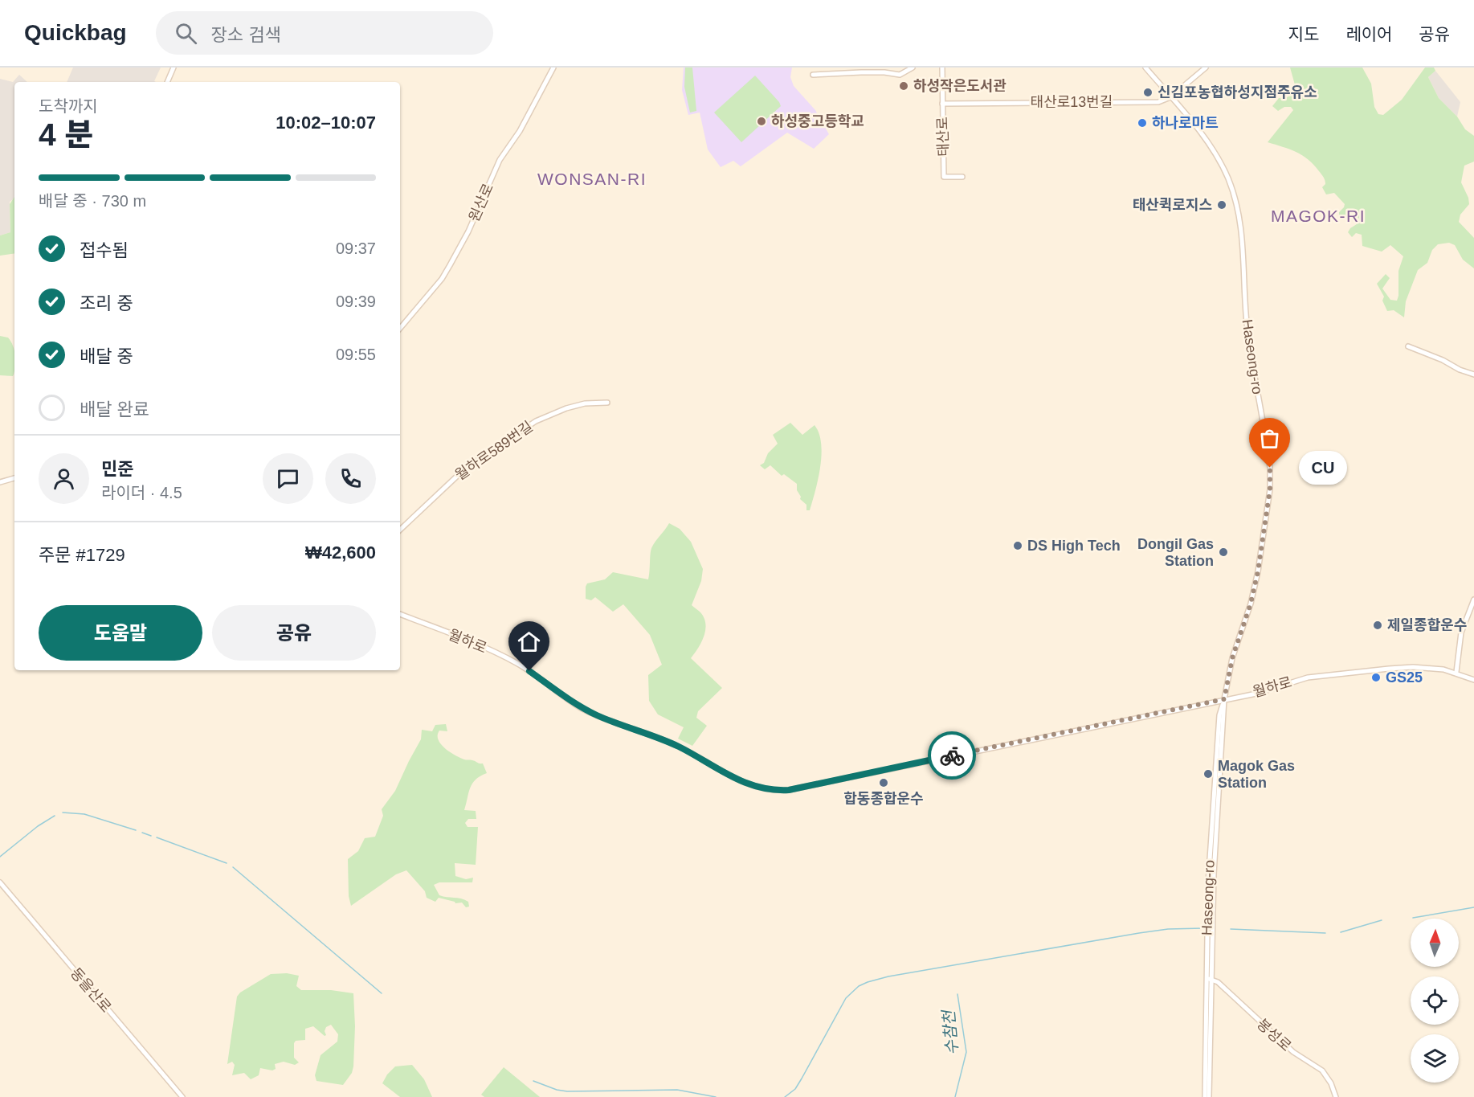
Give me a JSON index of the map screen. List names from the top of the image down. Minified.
{"streets":{"street":["태산로13번길","태산로","원산로","Haseong-ro","월하로589번길","월하로","동을산로","봉성로"]},"crossings":[["태산로13번길","태산로"],["태산로13번길","Haseong-ro"],["Haseong-ro","월하로"],["Haseong-ro","봉성로"]],"districts":["WONSAN-RI","MAGOK-RI"],"water":["수참천"],"places":["하성작은도서관","신김포농협하성지점주유소","하성중고등학교","하나로마트","태산퀵로지스","CU","DS High Tech","Dongil Gas Station","제일종합운수","GS25","Magok Gas Station","합동종합운수"],"north":"top","page":{"header":"Quickbag","search":"장소 검색","nav":["지도","레이어","공유"],"heading":["4 분","도착까지","10:02–10:07"],"panel":["민준","라이더 · 4.5","주문 #1729","₩42,600"],"bar":"배달 중 · 730 m","list":[["접수됨","09:37"],["조리 중","09:39"],["배달 중","09:55"],"배달 완료"],"bubble":"CU","buttons":["도움말","공유"]}}
